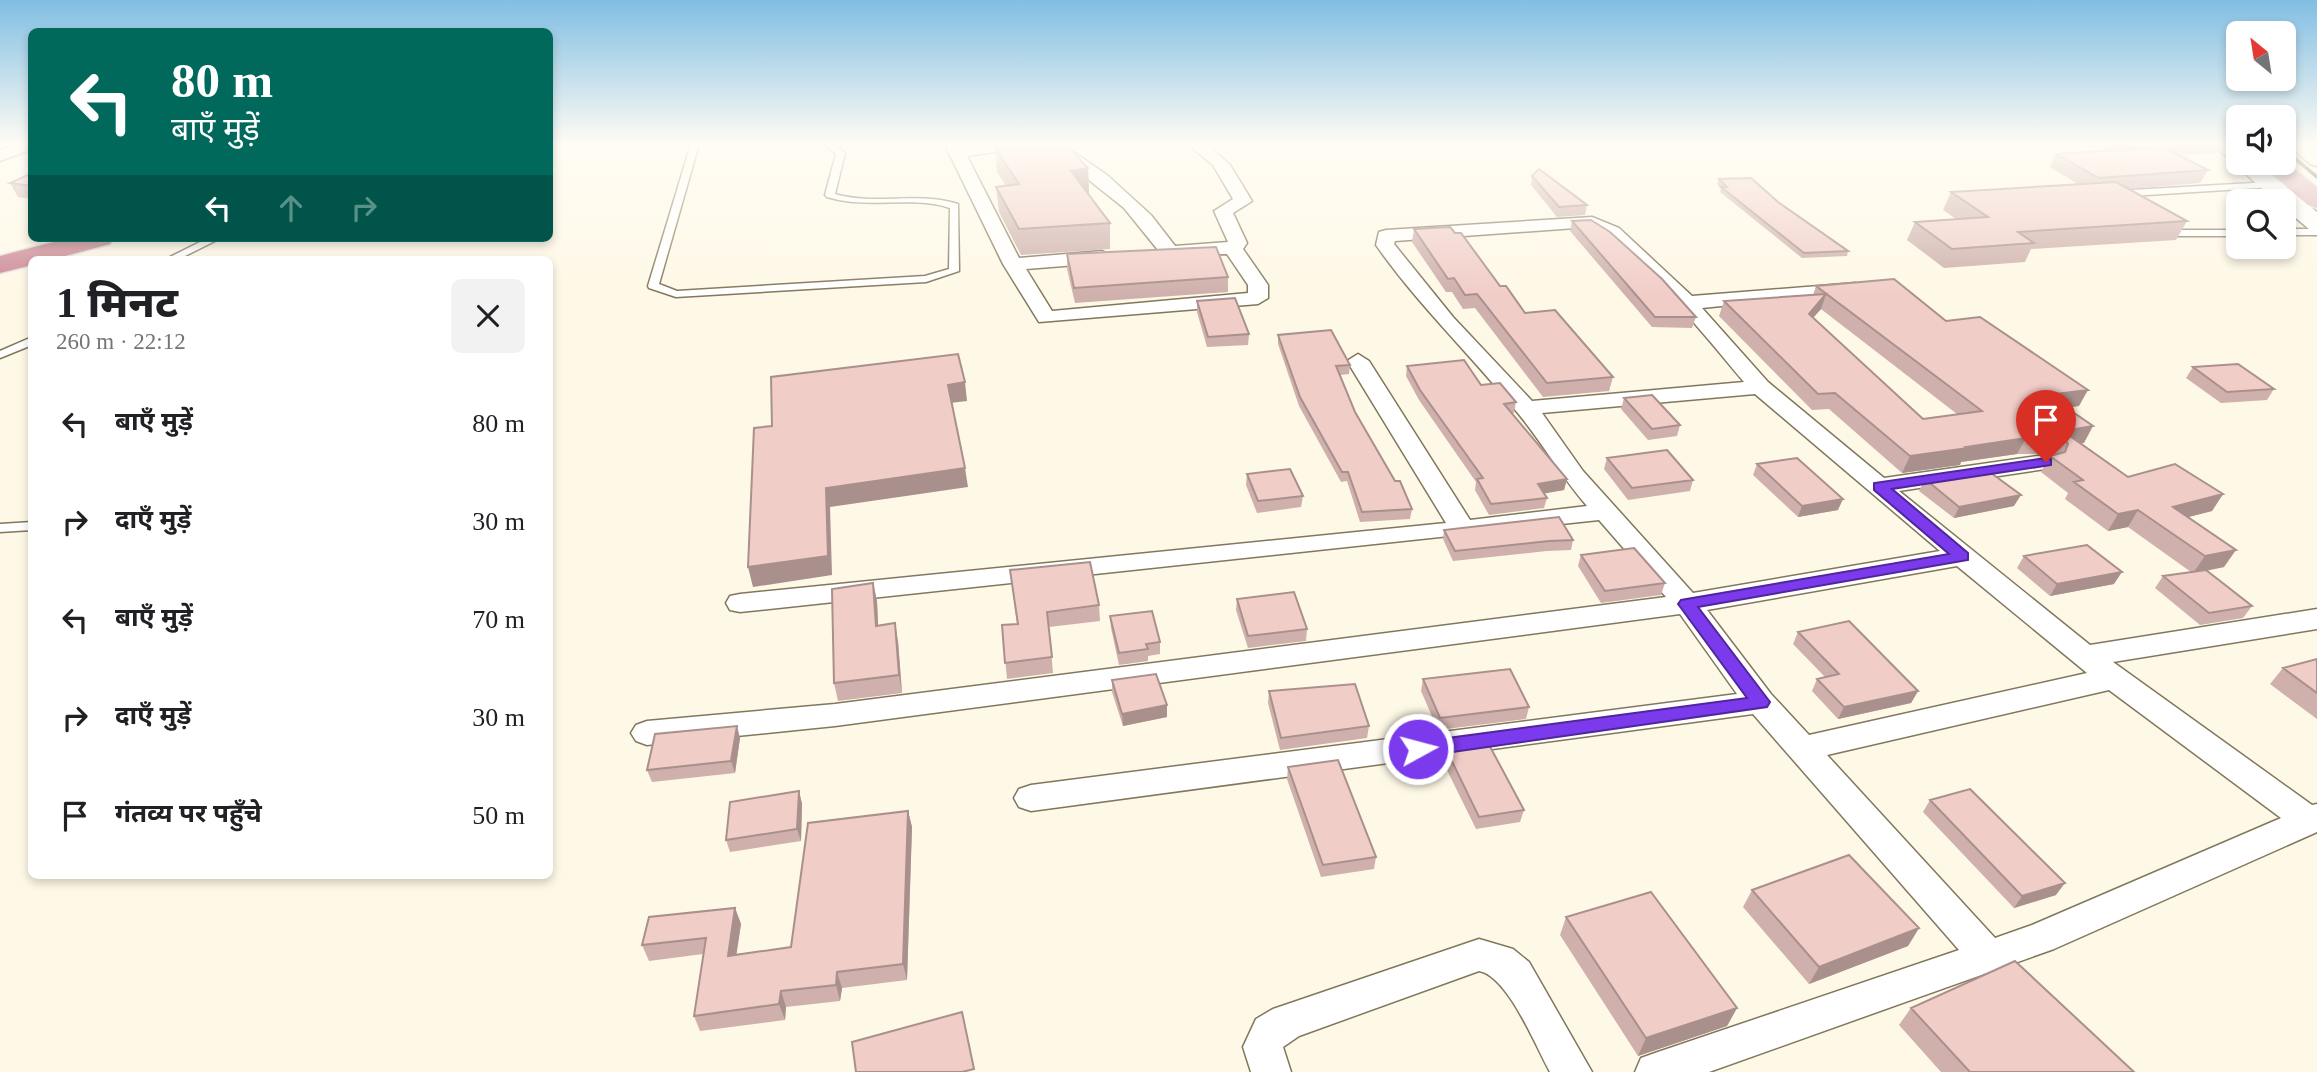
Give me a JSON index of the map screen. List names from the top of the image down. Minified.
{"north":"top left","page":{"turn":["80 m","बाएँ मुड़ें"],"heading":["1 मिनट","260 m · 22:12"],"list":[{"name":"बाएँ मुड़ें","value":"80 m"},{"name":"दाएँ मुड़ें","value":"30 m"},{"name":"बाएँ मुड़ें","value":"70 m"},{"name":"दाएँ मुड़ें","value":"30 m"},{"name":"गंतव्य पर पहुँचे","value":"50 m"}]}}
